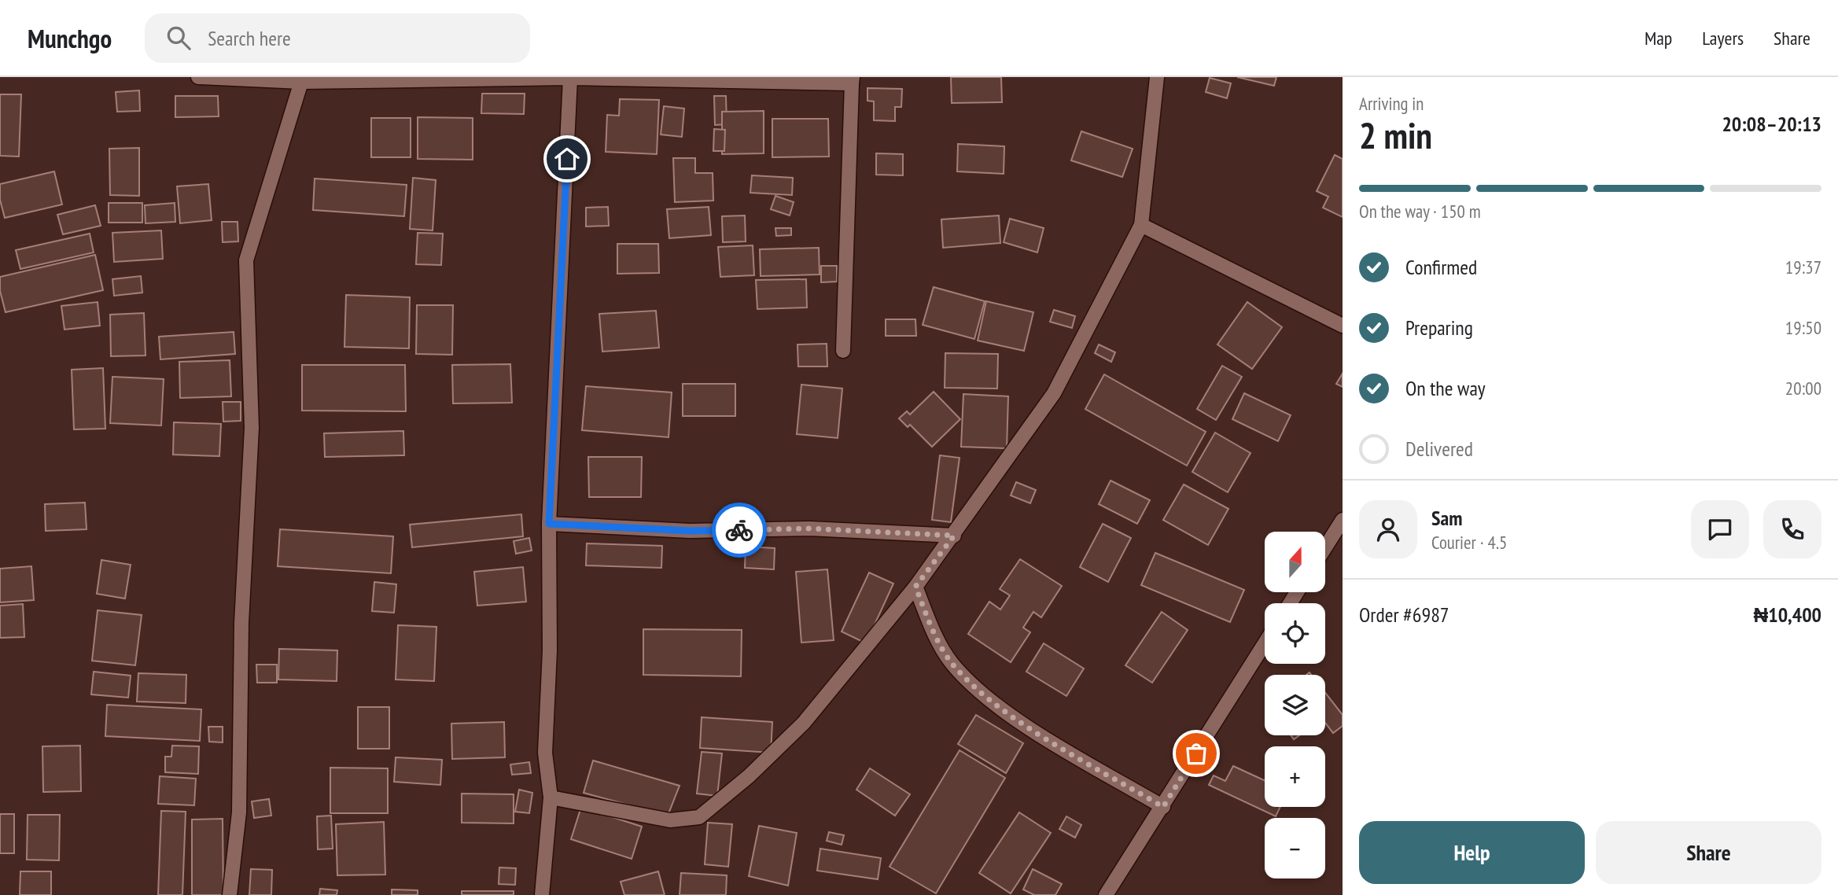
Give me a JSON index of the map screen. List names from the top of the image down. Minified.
{"north":"top","page":{"header":"Munchgo","search":"Search here","nav":["Map","Layers","Share"],"heading":["2 min","Arriving in","20:08–20:13"],"panel":["Sam","Courier · 4.5","Order #6987","₦10,400"],"bar":"On the way · 150 m","list":[["Confirmed","19:37"],["Preparing","19:50"],["On the way","20:00"],"Delivered"],"map_buttons":["+","−"],"buttons":["Help","Share"]}}
